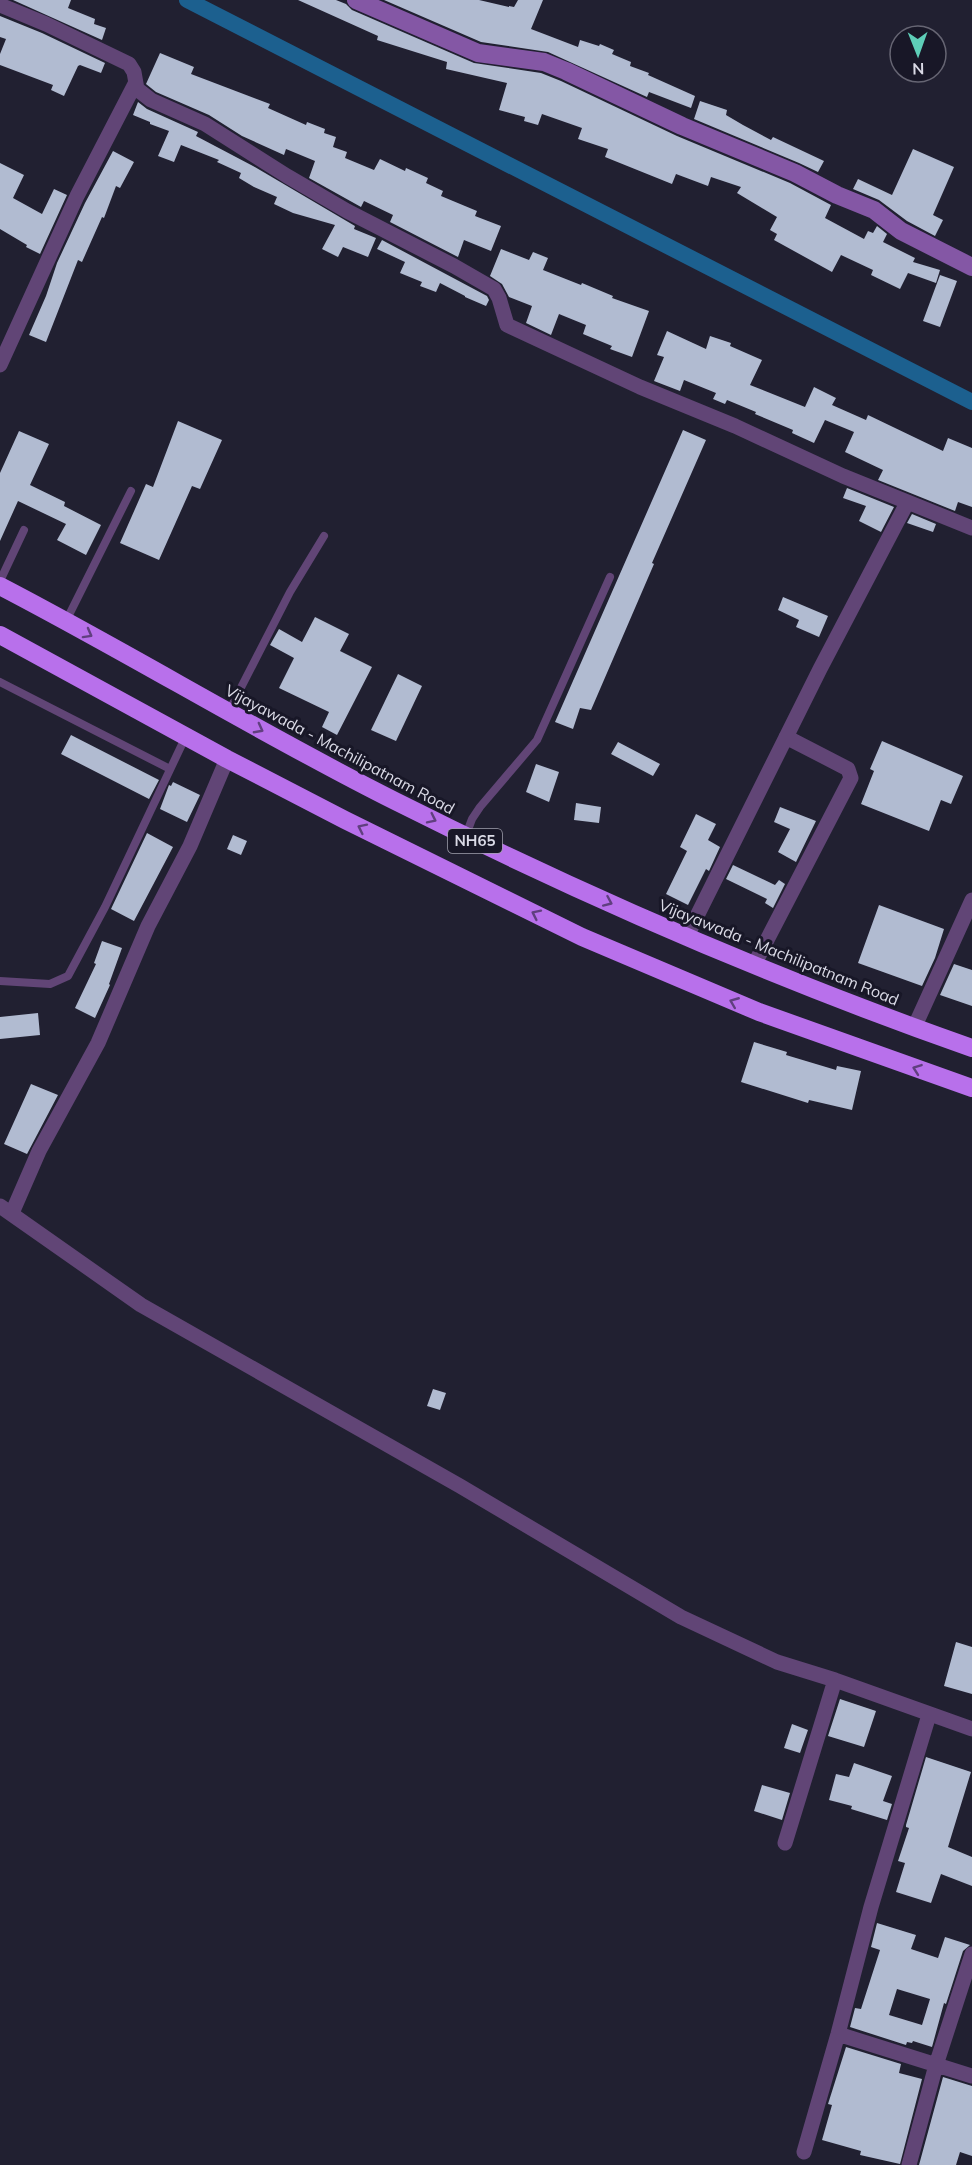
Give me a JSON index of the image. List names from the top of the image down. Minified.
{"streets":{"highway":["Vijayawada - Machilipatnam Road","NH65"]},"north":"bottom"}
